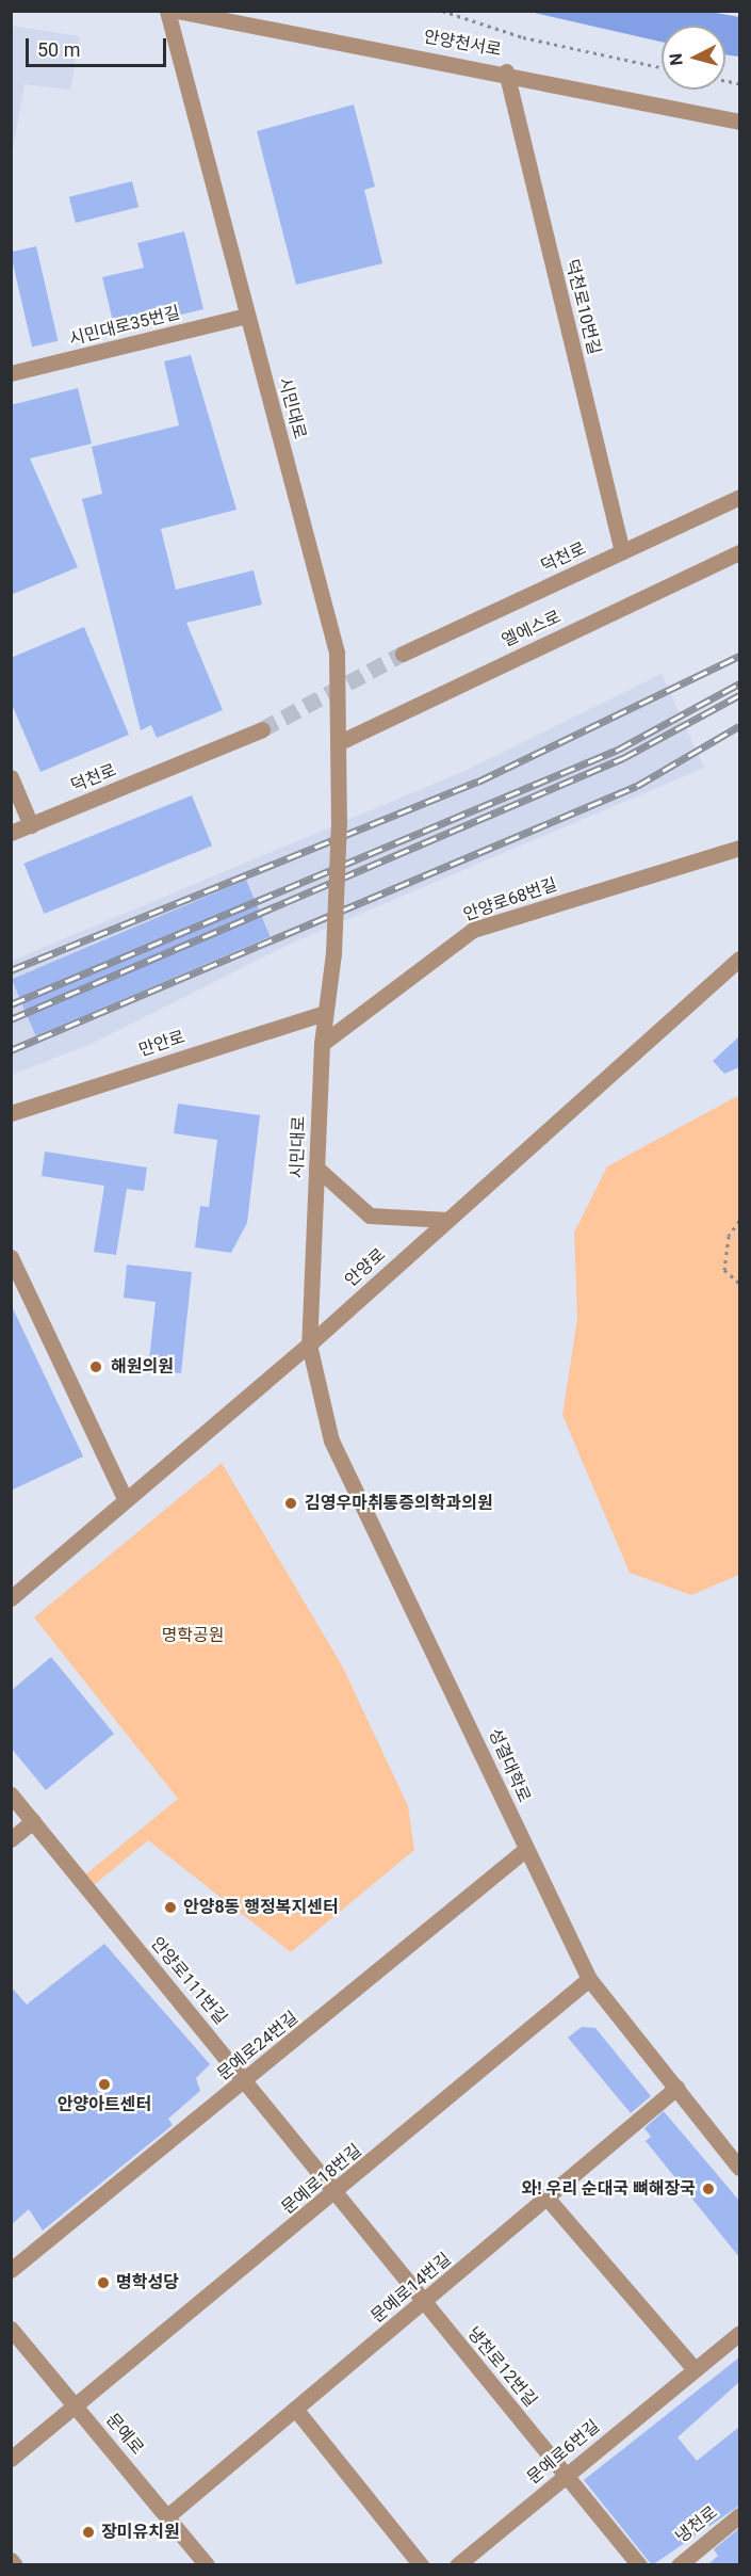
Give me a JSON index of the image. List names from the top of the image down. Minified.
{"streets":{"street":["안양천서로","덕천로10번길","시민대로35번길","시민대로","덕천로","엘에스로","안양로68번길","만안로","안양로","성결대학로","안양로111번길","문예로24번길","문예로18번길","문예로14번길","냉천로12번길","문예로","문예로6번길","냉천로"]},"crossings":[["안양천서로","덕천로10번길"],["덕천로10번길","덕천로"],["시민대로35번길","시민대로"],["시민대로","엘에스로"],["시민대로","안양로68번길"],["시민대로","만안로"],["시민대로","안양로"],["시민대로","성결대학로"],["안양로","성결대학로"],["성결대학로","문예로24번길"],["성결대학로","문예로18번길"],["성결대학로","문예로14번길"],["안양로111번길","문예로24번길"],["안양로111번길","문예로18번길"],["안양로111번길","냉천로12번길"],["문예로18번길","냉천로12번길"],["문예로18번길","문예로"],["문예로14번길","냉천로12번길"],["문예로14번길","문예로"],["냉천로12번길","문예로6번길"]],"parks":["명학공원"],"places":["해원의원","김영우마취통증의학과의원","안양8동 행정복지센터","안양아트센터","와! 우리 순대국 뼈해장국","명학성당","장미유치원"],"scale_bar":"50 m","north":"left"}
